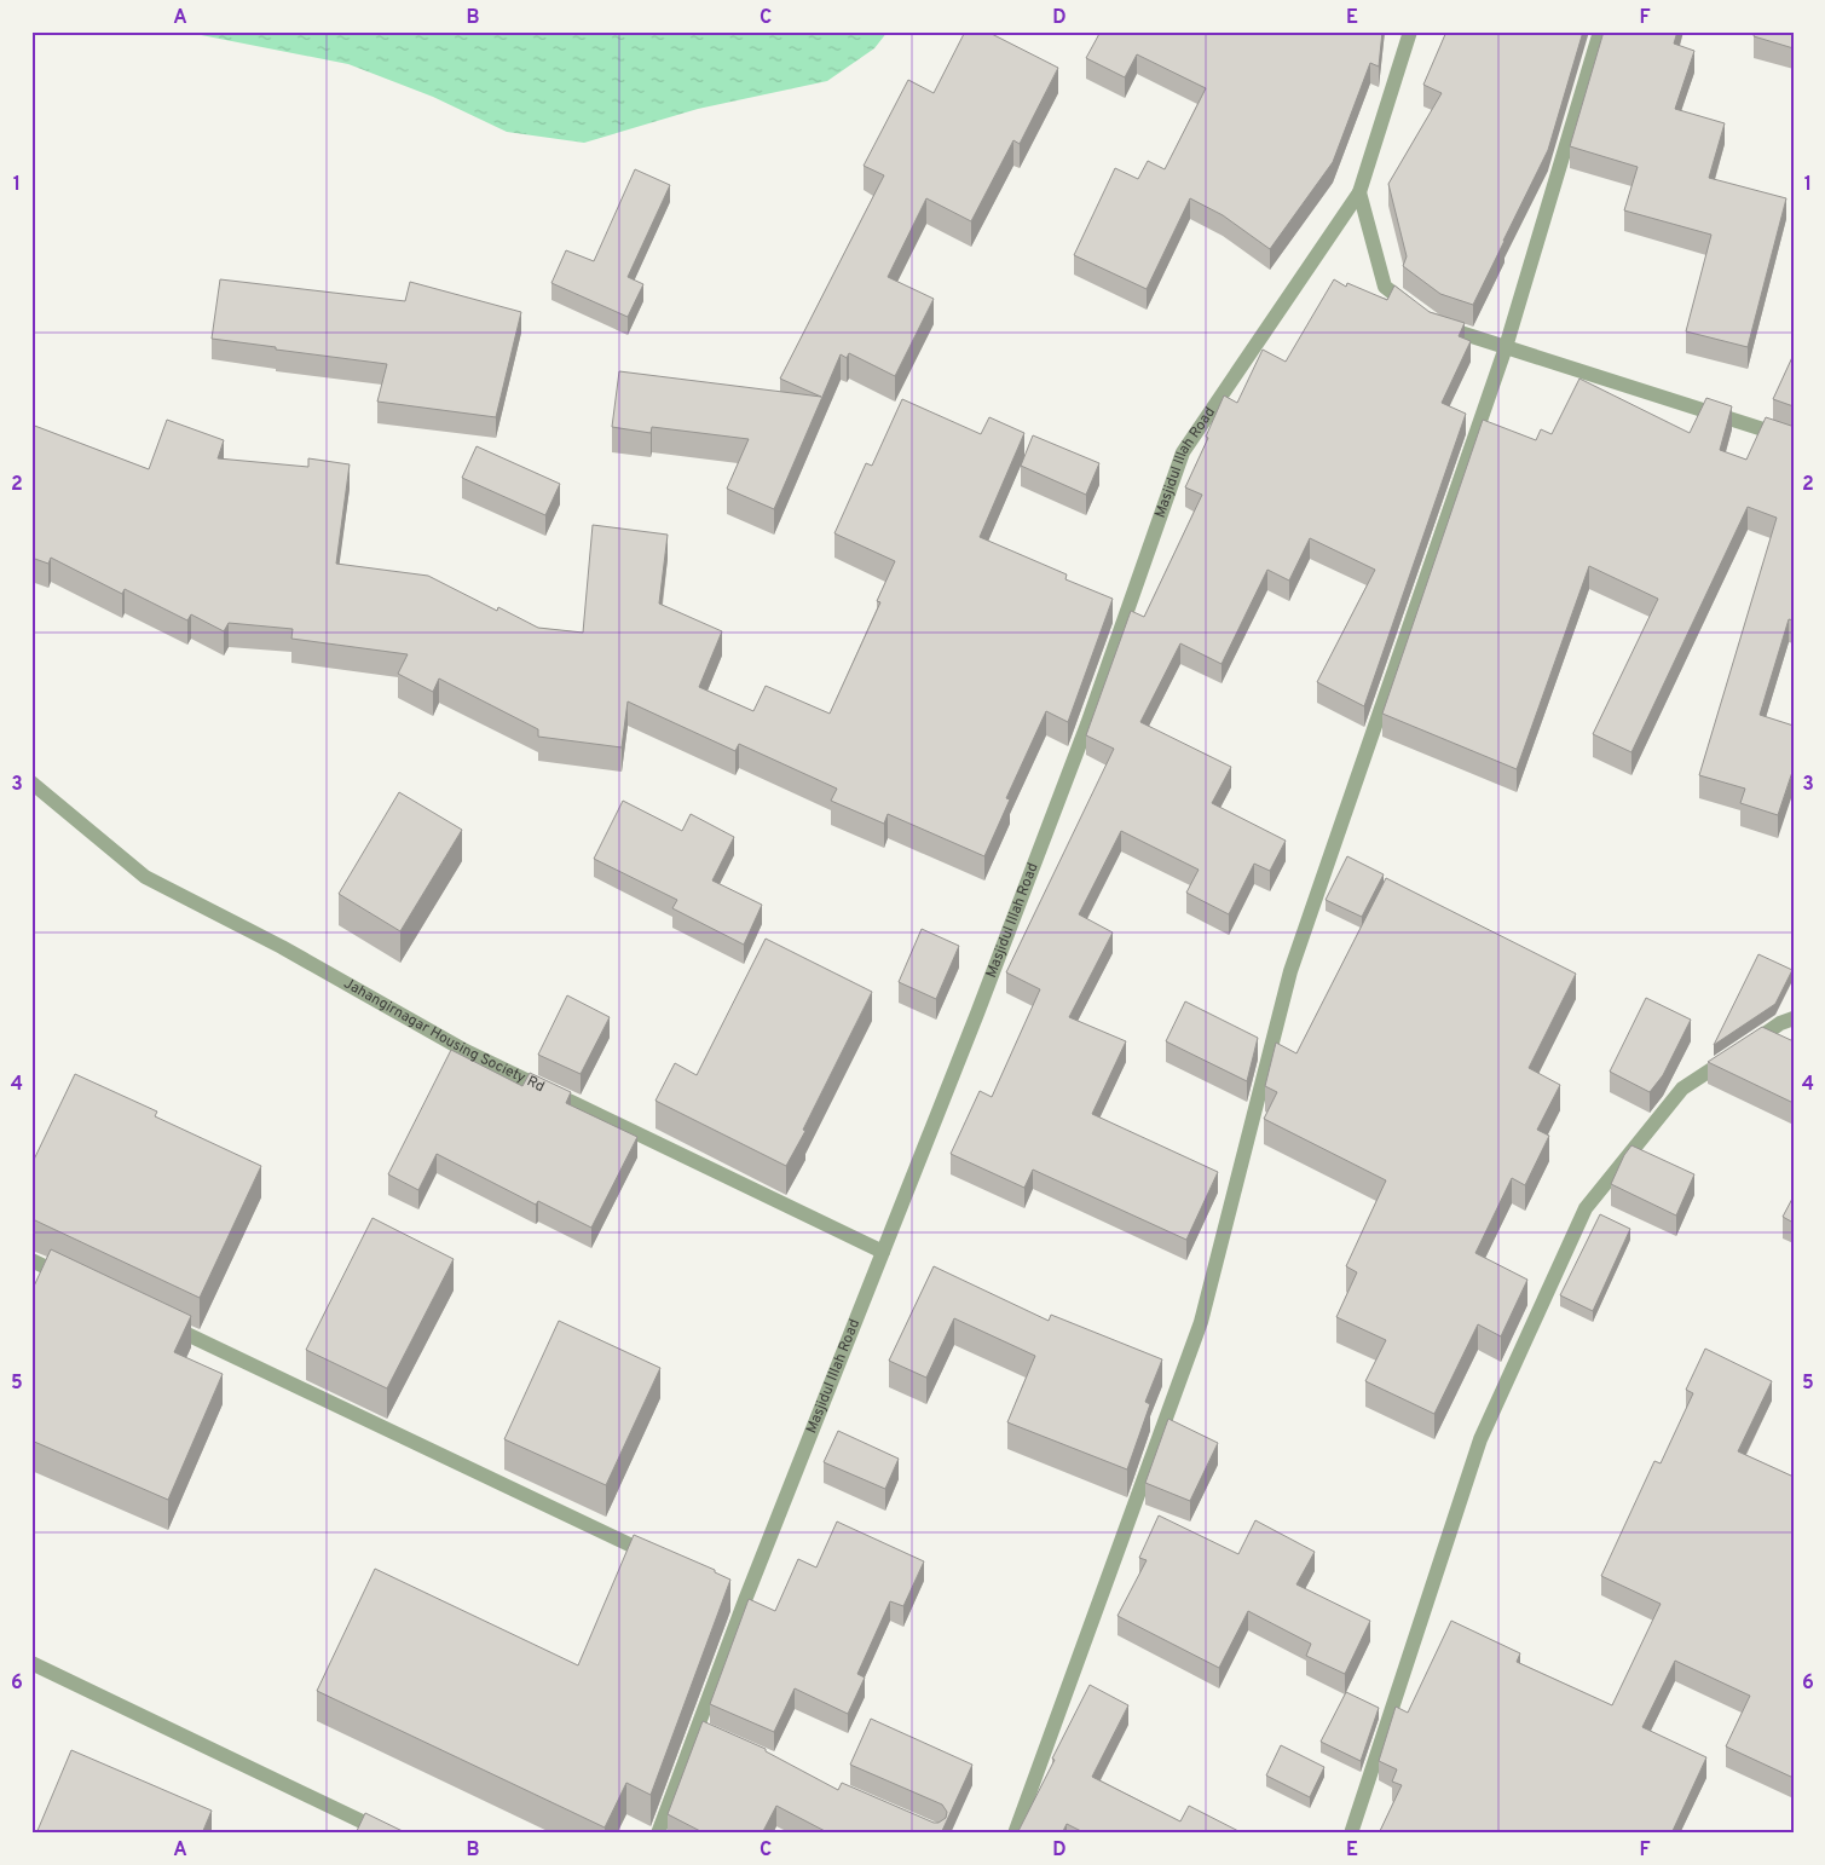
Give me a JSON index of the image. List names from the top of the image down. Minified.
{"streets":{"street":["Masjidul Illah Road","Jahangirnagar Housing Society Rd"]},"crossings":[["Masjidul Illah Road","Jahangirnagar Housing Society Rd"]],"grid":{"columns":["A","B","C","D","E","F"],"rows":["1","2","3","4","5","6"]}}
